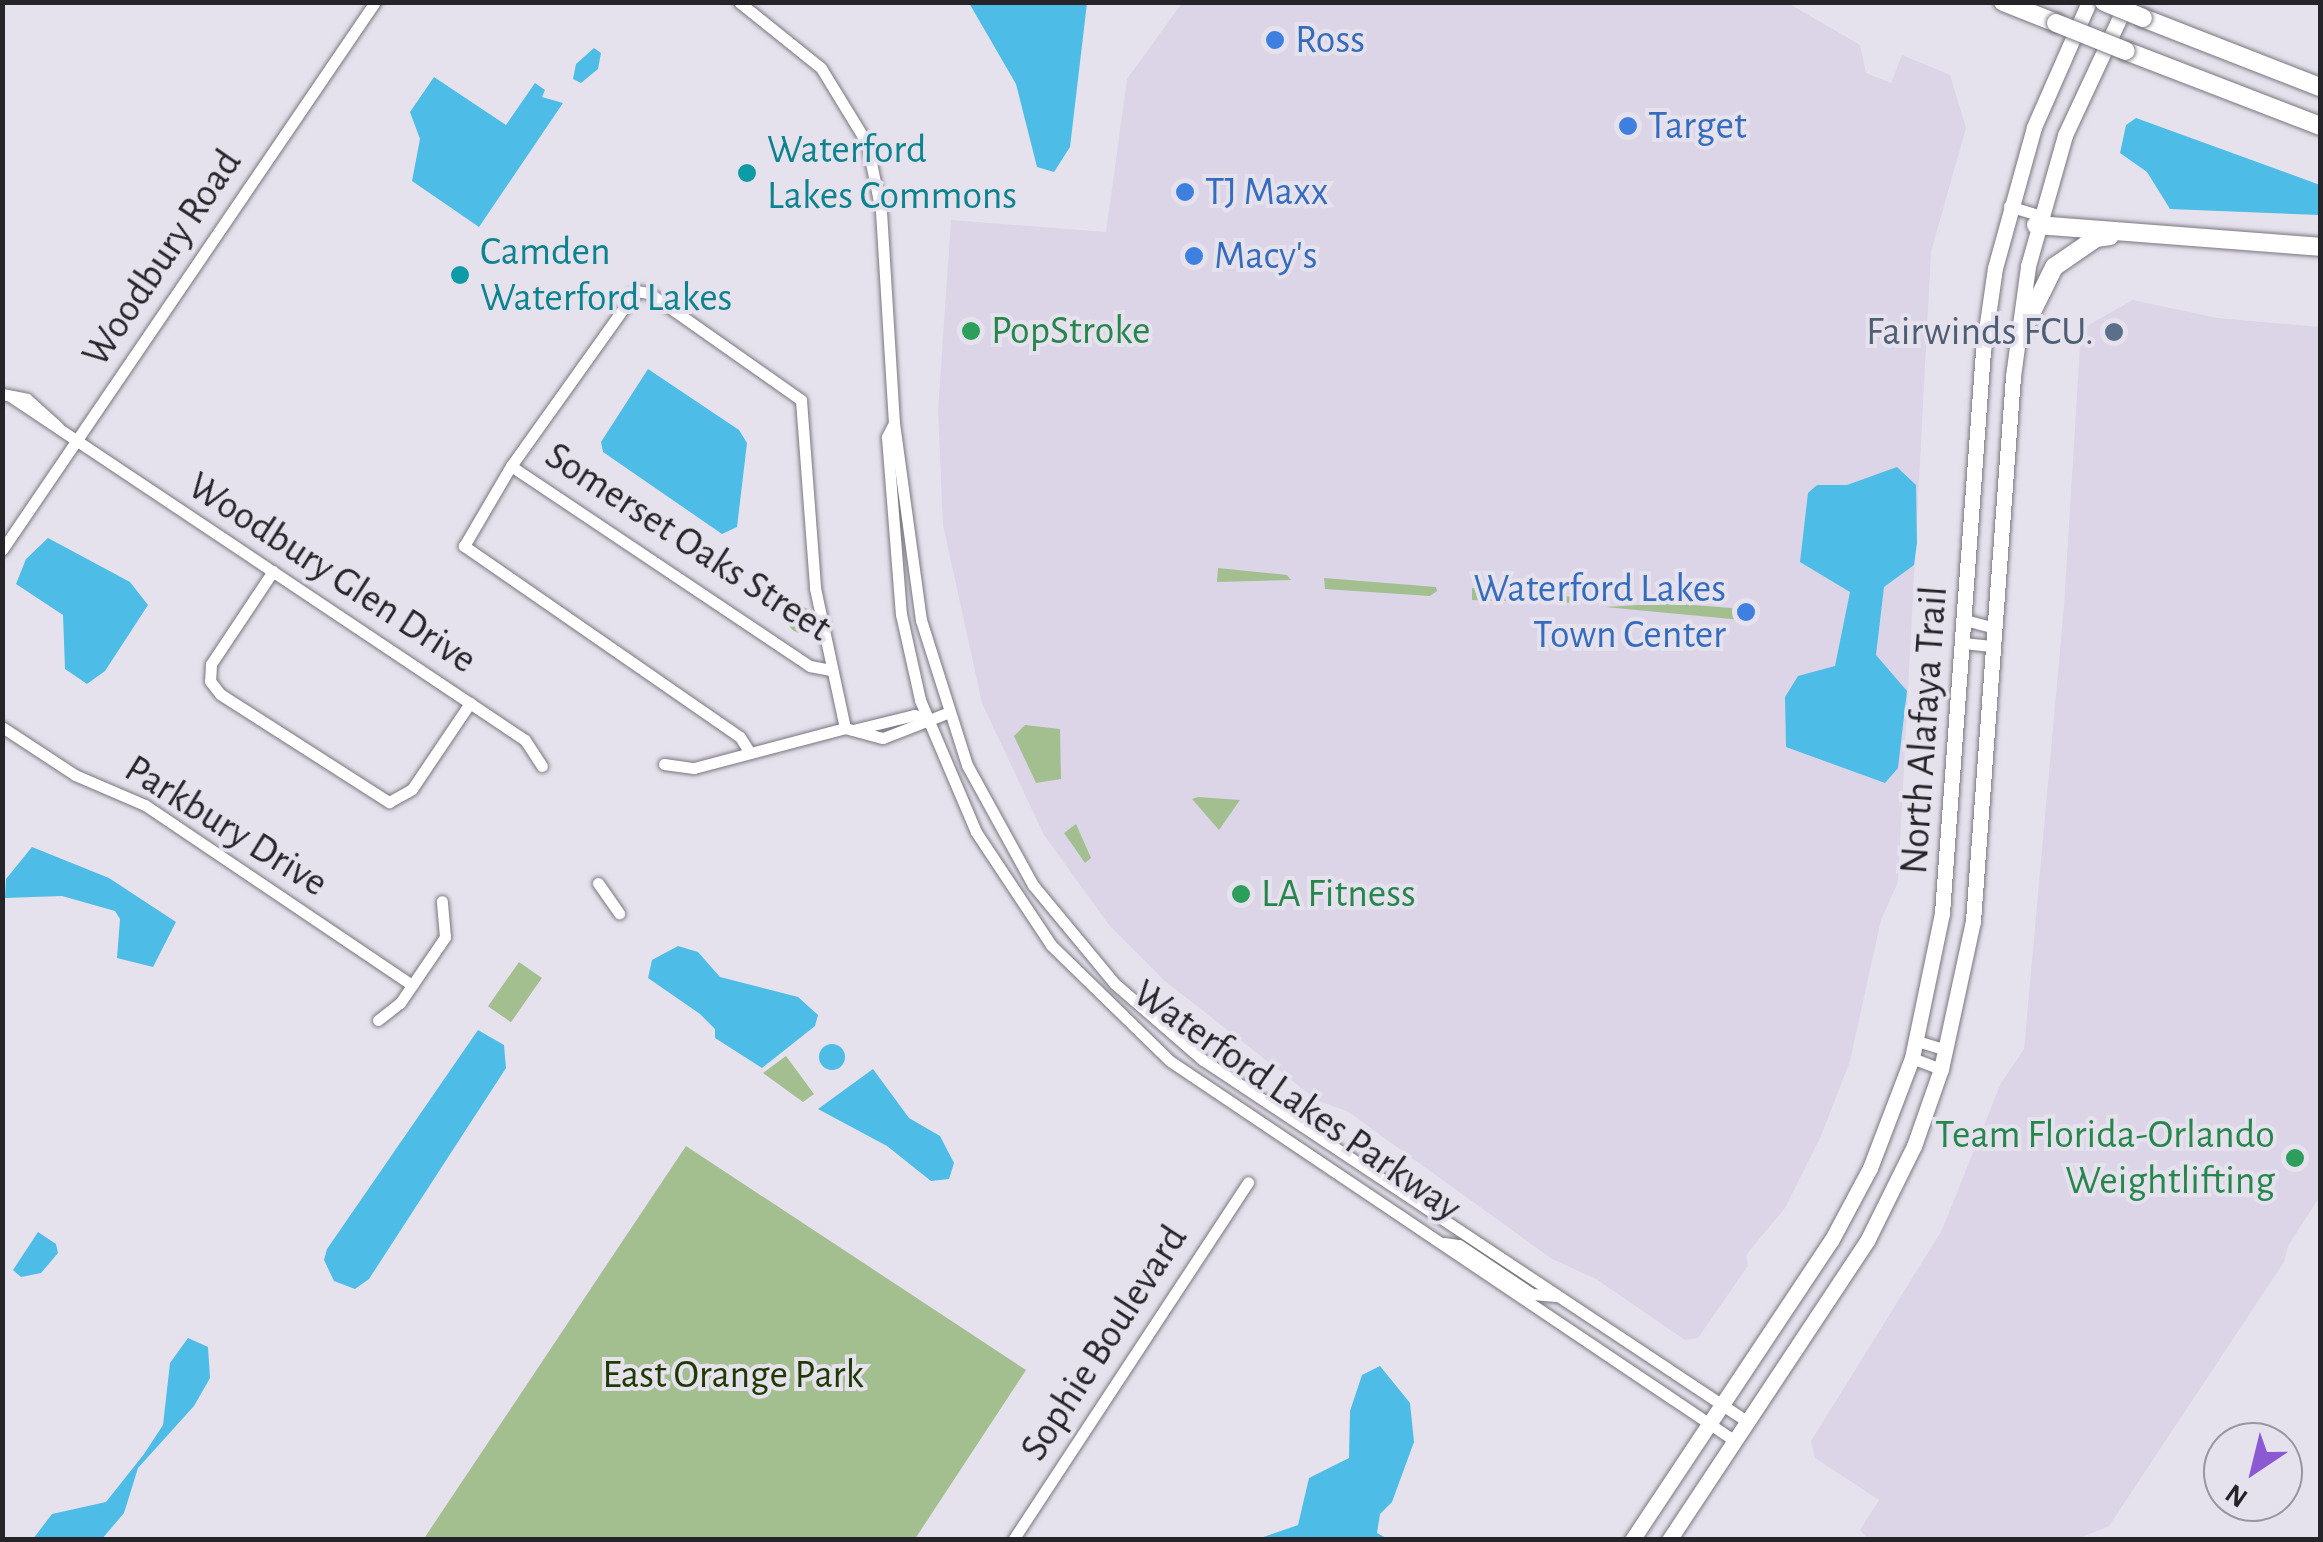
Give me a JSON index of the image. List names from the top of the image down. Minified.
{"streets":{"main road":["North Alafaya Trail"],"street":["Woodbury Road","Somerset Oaks Street","Woodbury Glen Drive","Parkbury Drive","Waterford Lakes Parkway","Sophie Boulevard"]},"crossings":[["Woodbury Road","Woodbury Glen Drive"],["North Alafaya Trail","Waterford Lakes Parkway"]],"parks":["East Orange Park"],"places":["Ross","Target","Waterford Lakes Commons","TJ Maxx","Macy's","Camden Waterford Lakes","PopStroke","Fairwinds FCU.","Waterford Lakes Town Center","LA Fitness","Team Florida-Orlando Weightlifting"],"north":"bottom left"}
